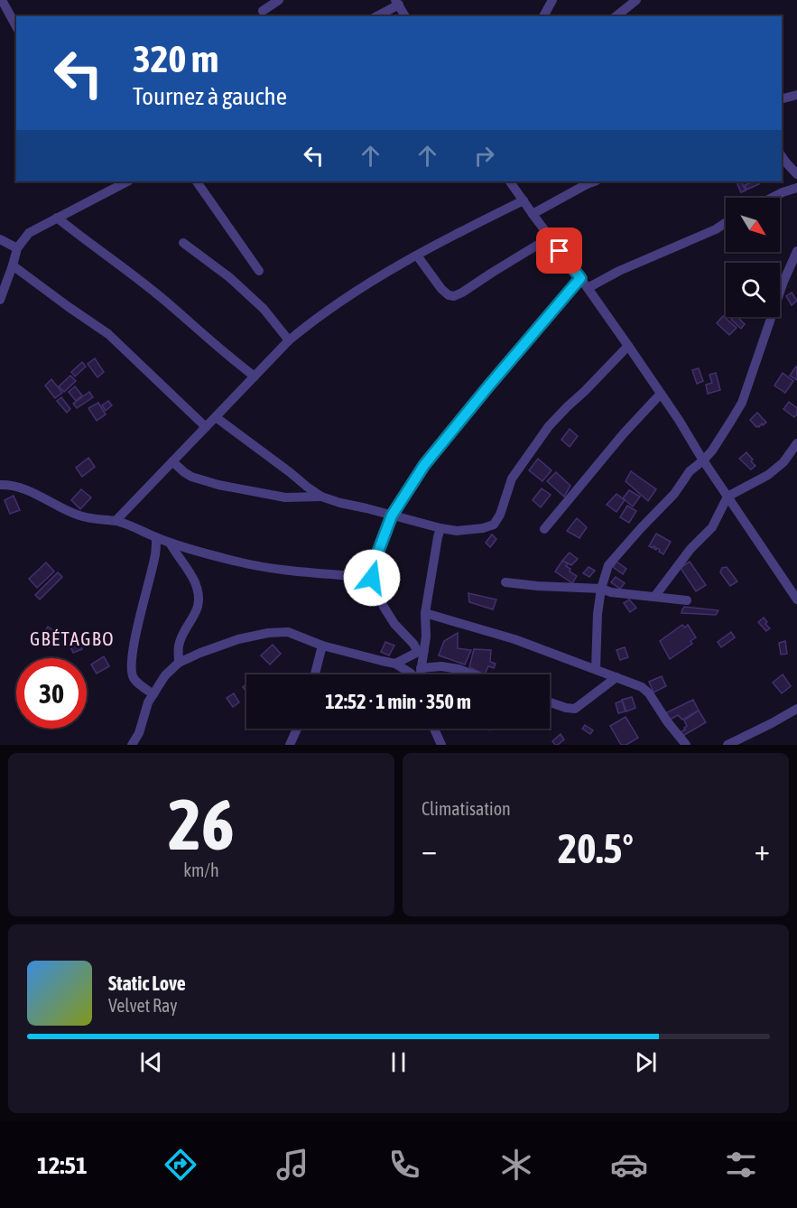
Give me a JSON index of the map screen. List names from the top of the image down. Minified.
{"districts":["GBÉTAGBO"],"north":"bottom right","page":{"turn":["320 m","Tournez à gauche"],"limit":"30","trip":"12:52 · 1 min · 350 m","tile":[["26","km/h"],"Climatisation"],"heat":["−","20.5°","+"],"song":["Static Love","Velvet Ray"],"tabs":"12:51"}}
